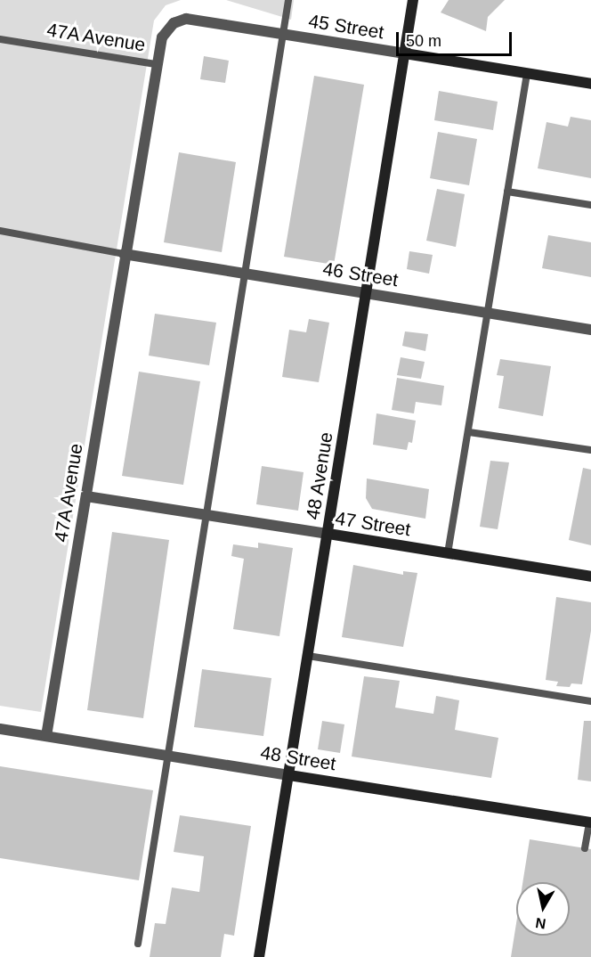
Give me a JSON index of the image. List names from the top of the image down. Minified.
{"streets":{"street":["45 Street","47A Avenue","46 Street","48 Avenue","47 Street","48 Street"]},"crossings":[["45 Street","47A Avenue"],["45 Street","48 Avenue"],["47A Avenue","46 Street"],["47A Avenue","47 Street"],["47A Avenue","48 Street"],["46 Street","48 Avenue"],["48 Avenue","47 Street"],["48 Avenue","48 Street"]],"scale_bar":"50 m","north":"bottom"}
